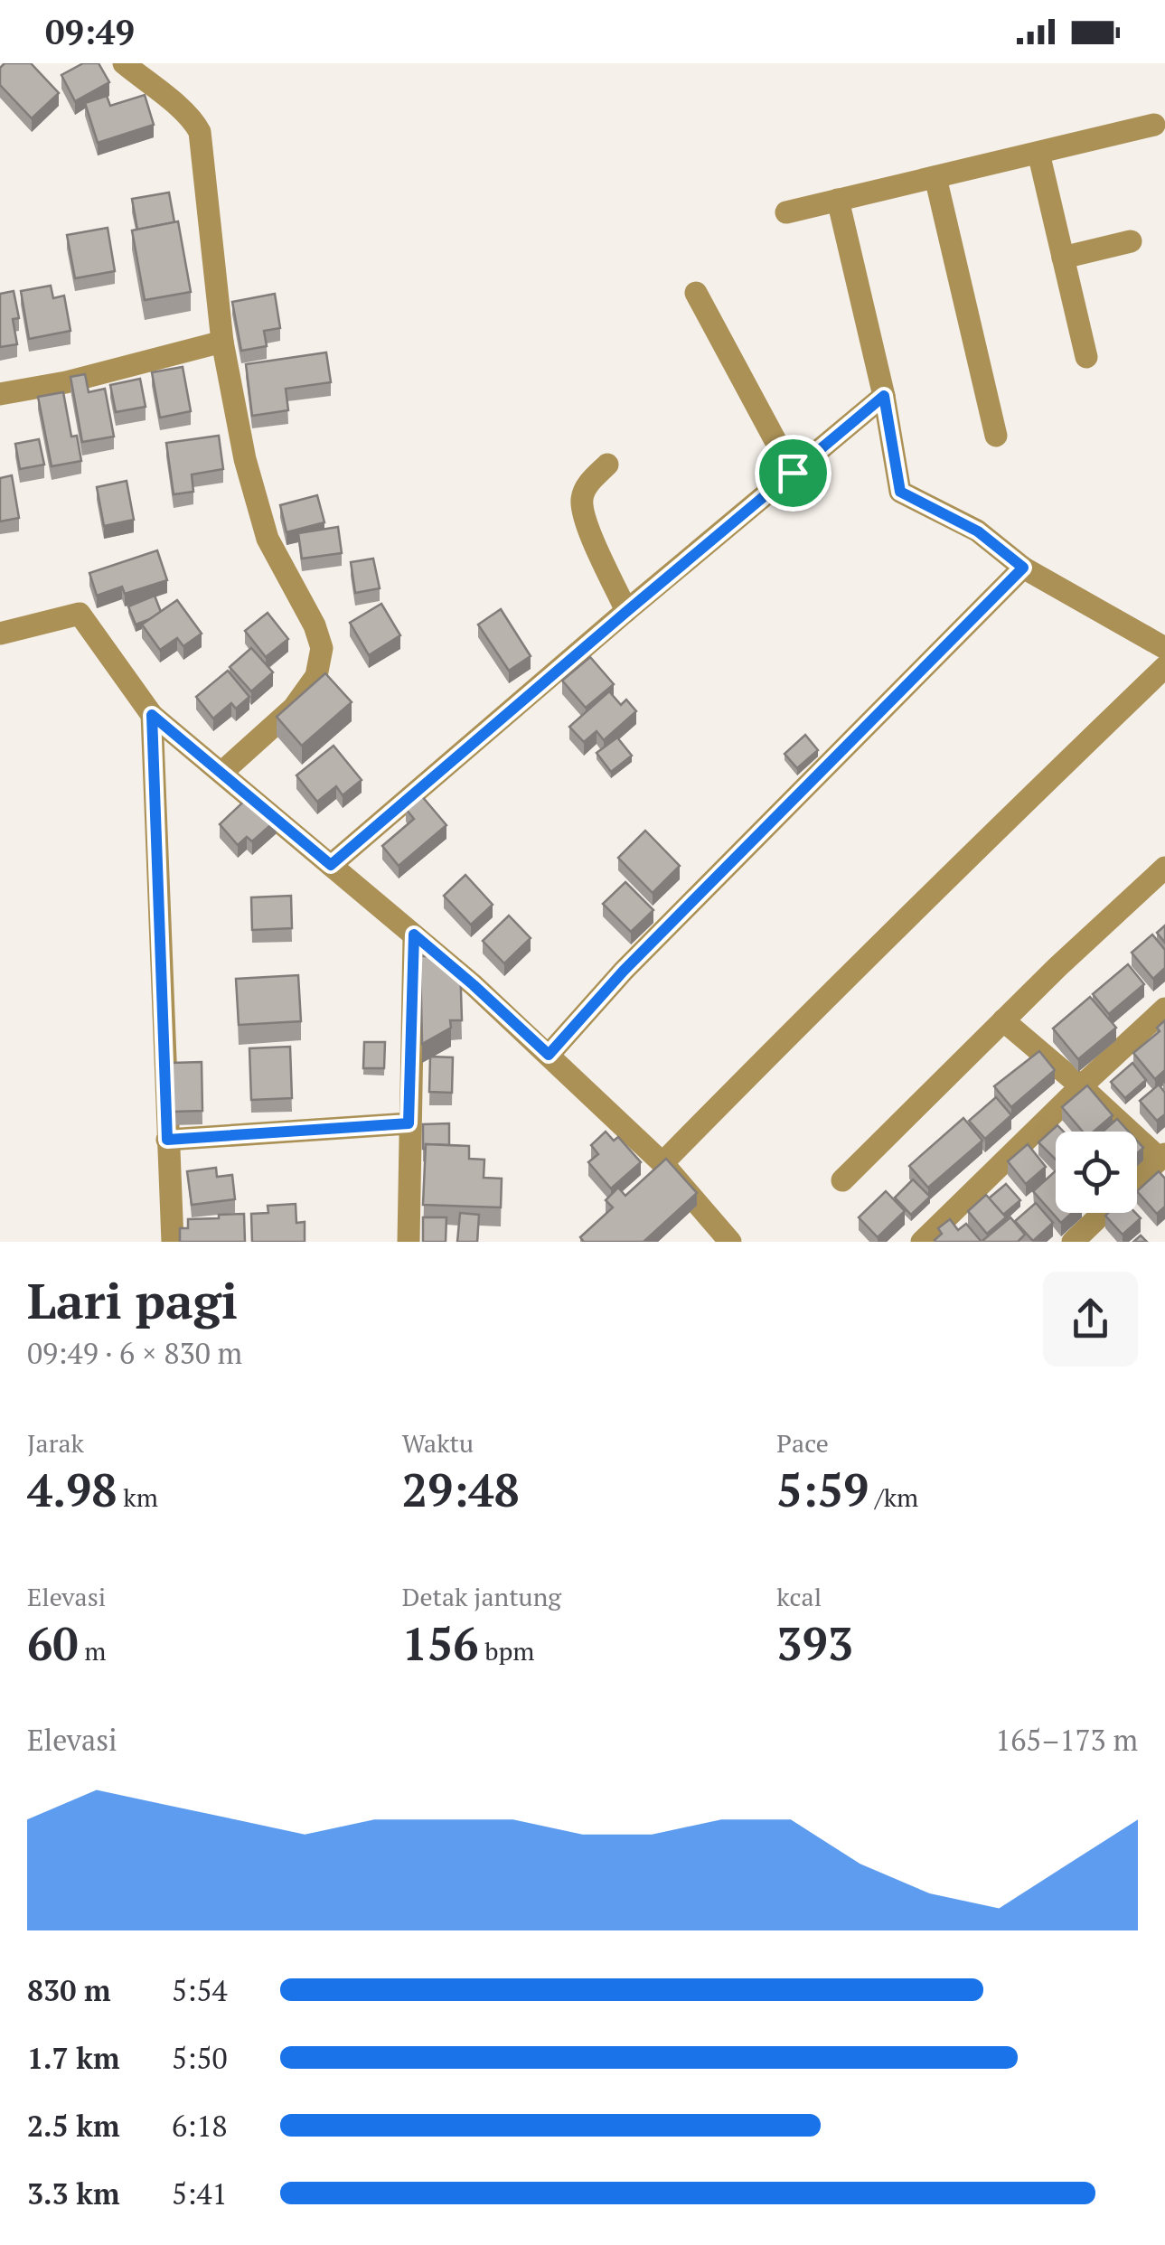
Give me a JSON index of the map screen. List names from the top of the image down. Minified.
{"page":{"status":"09:49","heading":["Lari pagi","09:49 · 6 × 830 m"],"stats":[["Jarak","4.98 km"],["Waktu","29:48"],["Pace","5:59 /km"],["Elevasi","60 m"],["Detak jantung","156 bpm"],["kcal","393"]],"chart":["Elevasi","165–173 m"],"list":[{"name":"830 m","note":"5:54"},{"name":"1.7 km","note":"5:50"},{"name":"2.5 km","note":"6:18"},{"name":"3.3 km","note":"5:41"}]}}
